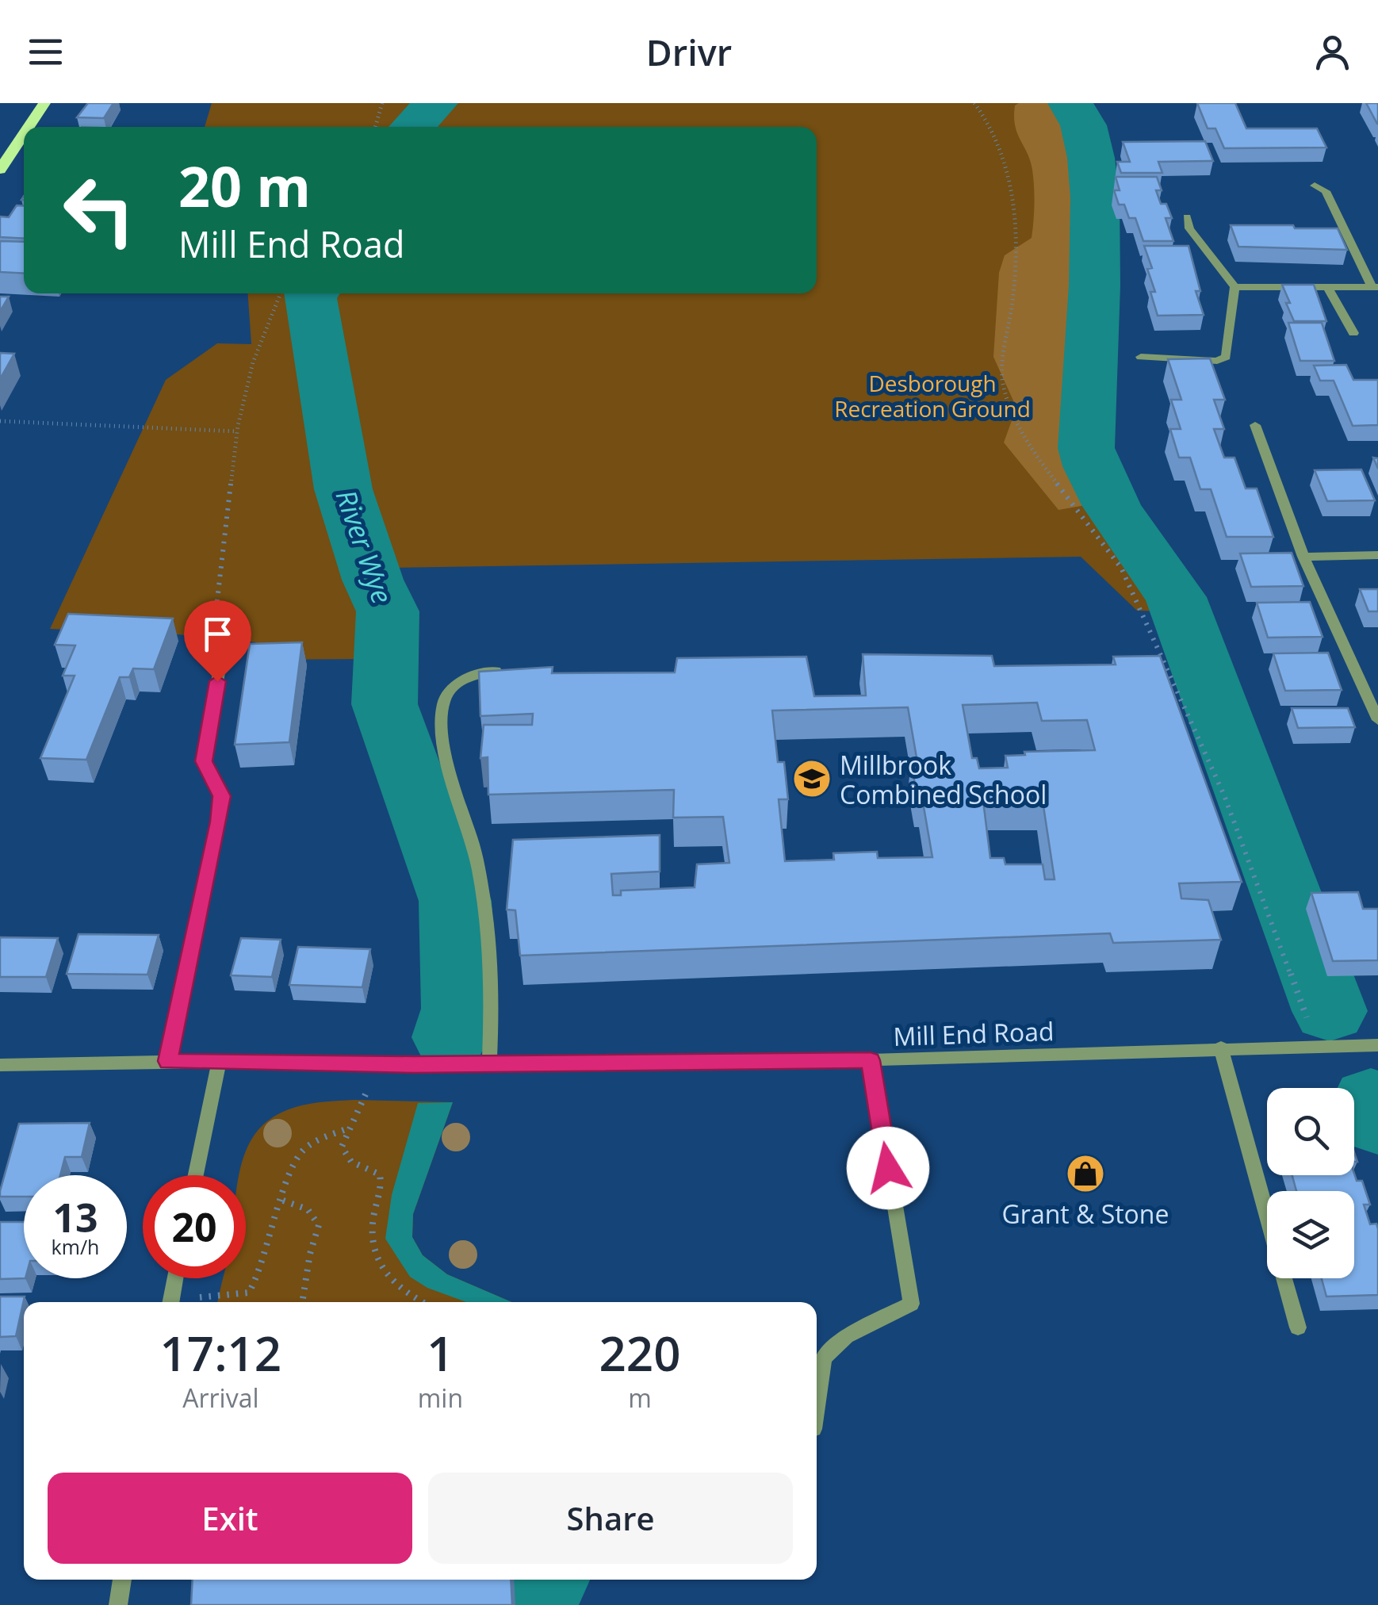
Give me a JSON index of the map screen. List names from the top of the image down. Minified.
{"streets":{"street":["Mill End Road"]},"water":["River Wye"],"parks":["Desborough Recreation Ground"],"places":{"school or university":["Millbrook Combined School"],"shop":["Grant & Stone"]},"page":{"header":"Drivr","turn":["20 m","Mill End Road"],"speed":"13 km/h","limit":"20","eta":["17:12","Arrival","1","min","220","m"],"buttons":["Exit","Share"]}}
